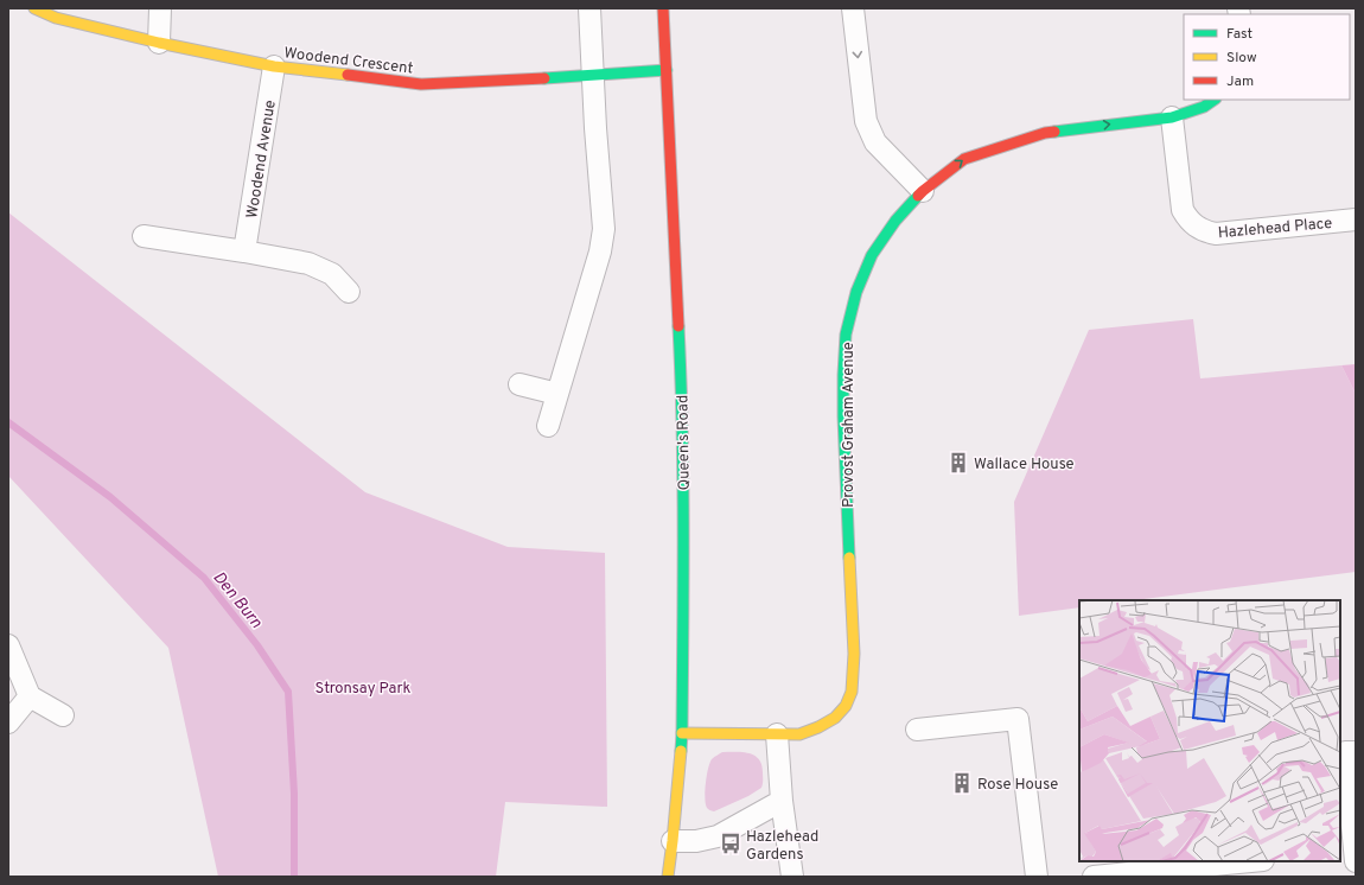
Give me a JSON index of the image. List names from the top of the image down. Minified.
{"streets":{"street":["Woodend Crescent","Woodend Avenue","Hazlehead Place","Provost Graham Avenue","Queen's Road"]},"crossings":[["Woodend Crescent","Woodend Avenue"],["Woodend Crescent","Queen's Road"],["Hazlehead Place","Provost Graham Avenue"],["Provost Graham Avenue","Queen's Road"]],"water":["Den Burn"],"parks":["Stronsay Park"],"places":{"building":["Wallace House","Rose House"],"bus stop":["Hazlehead Gardens"]},"legend":["Fast","Slow","Jam"]}
